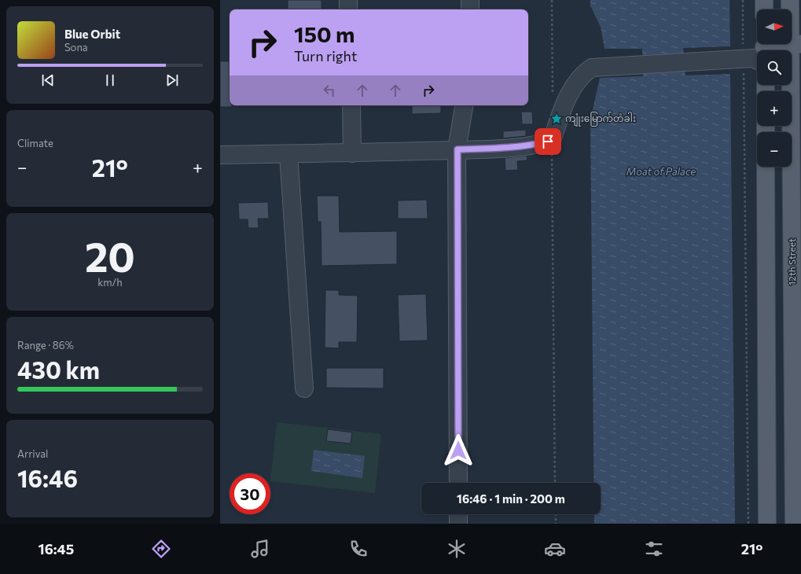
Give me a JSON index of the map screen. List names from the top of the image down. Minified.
{"streets":{"main road":["12th Street"]},"water":["Moat of Palace"],"places":{"place":["ကျုံးမြောက်တံခါး"]},"north":"right","page":{"map_buttons":["+","−"],"turn":["150 m","Turn right"],"song":["Blue Orbit","Sona"],"tile":["Climate",["20","km/h"],["Range · 86%","430 km"],["Arrival","16:46"]],"heat":["−","21°","+"],"limit":"30","trip":"16:46 · 1 min · 200 m","tabs":["16:45","21°"]}}
